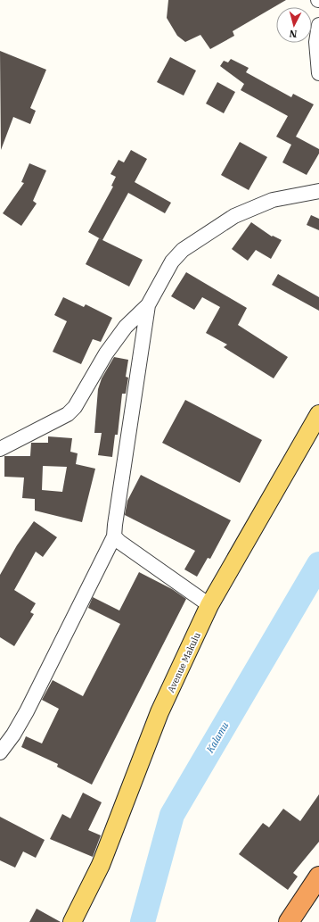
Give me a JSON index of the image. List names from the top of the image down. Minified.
{"streets":{"main road":["Avenue Makulu"]},"water":["Kalamu"],"north":"bottom"}
